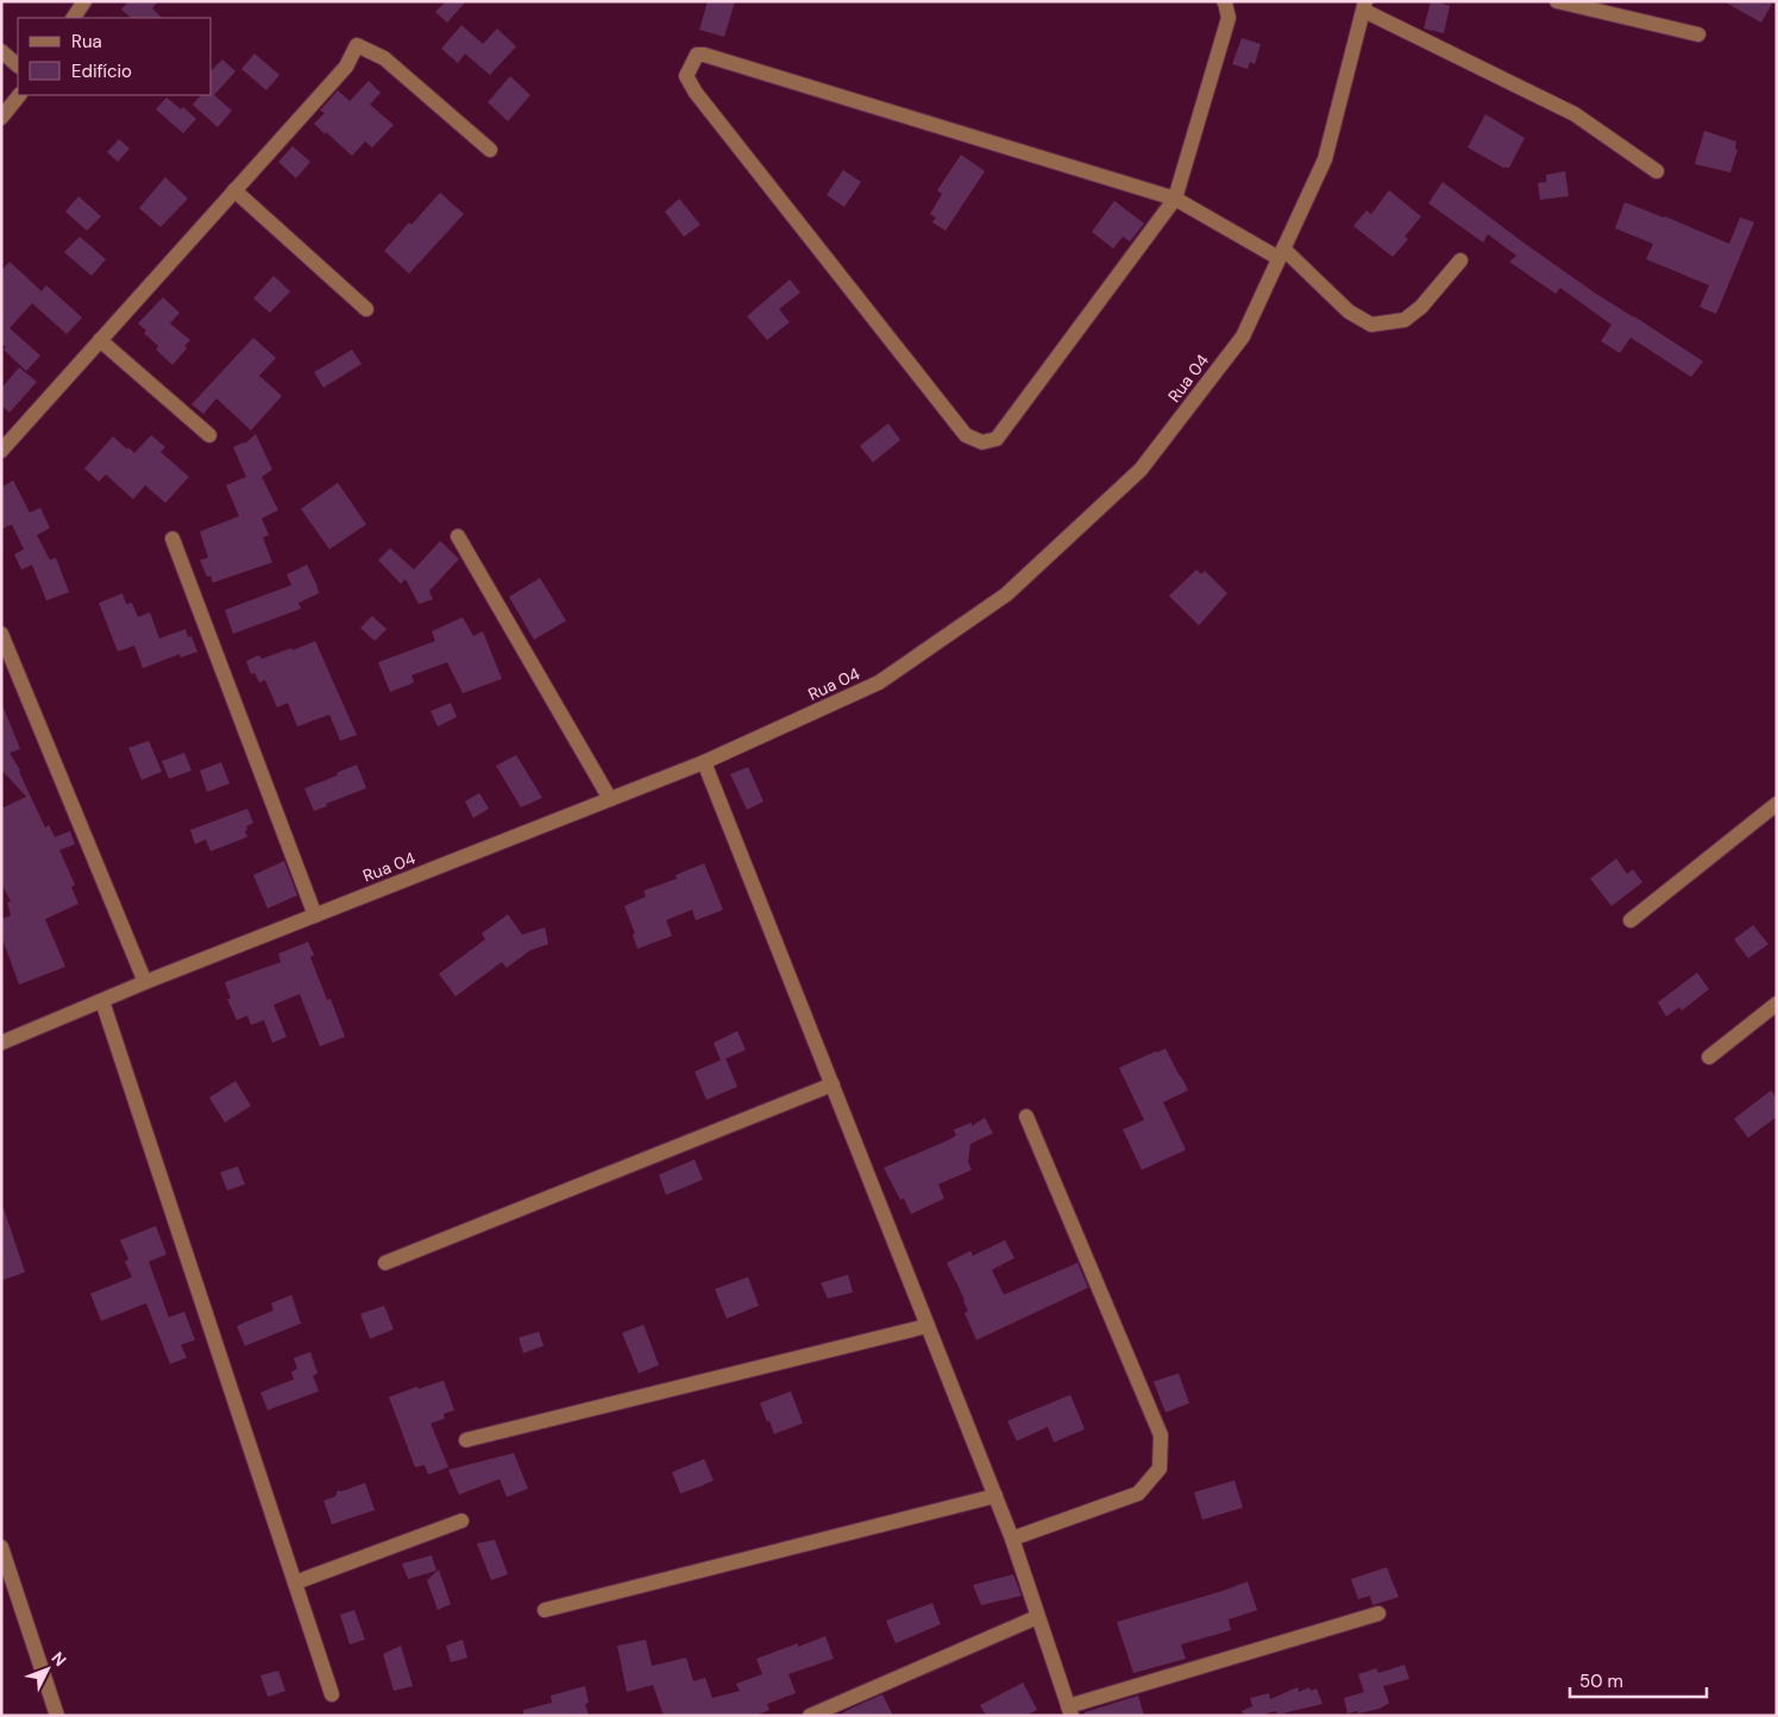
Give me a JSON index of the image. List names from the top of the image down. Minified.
{"streets":{"street":["Rua 04"]},"legend":["Rua","Edifício"],"scale_bar":"50 m","north":"top right"}
